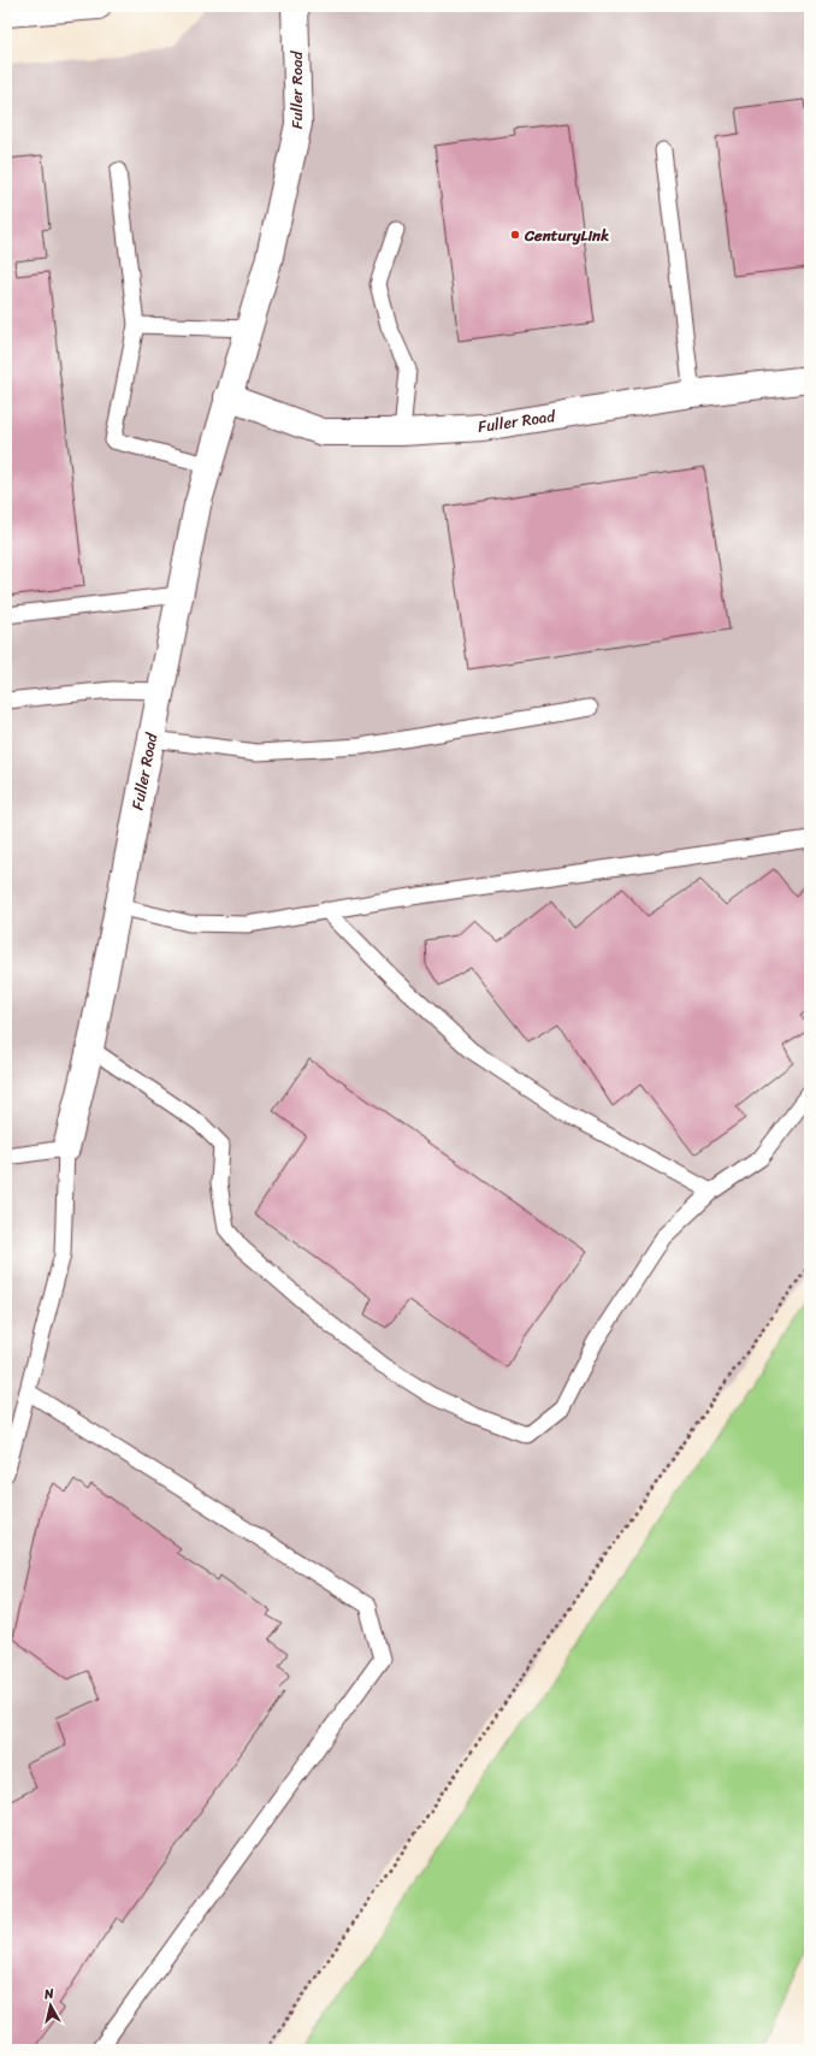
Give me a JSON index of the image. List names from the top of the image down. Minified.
{"streets":{"street":["Fuller Road"]},"places":["CenturyLink"],"north":"top"}
